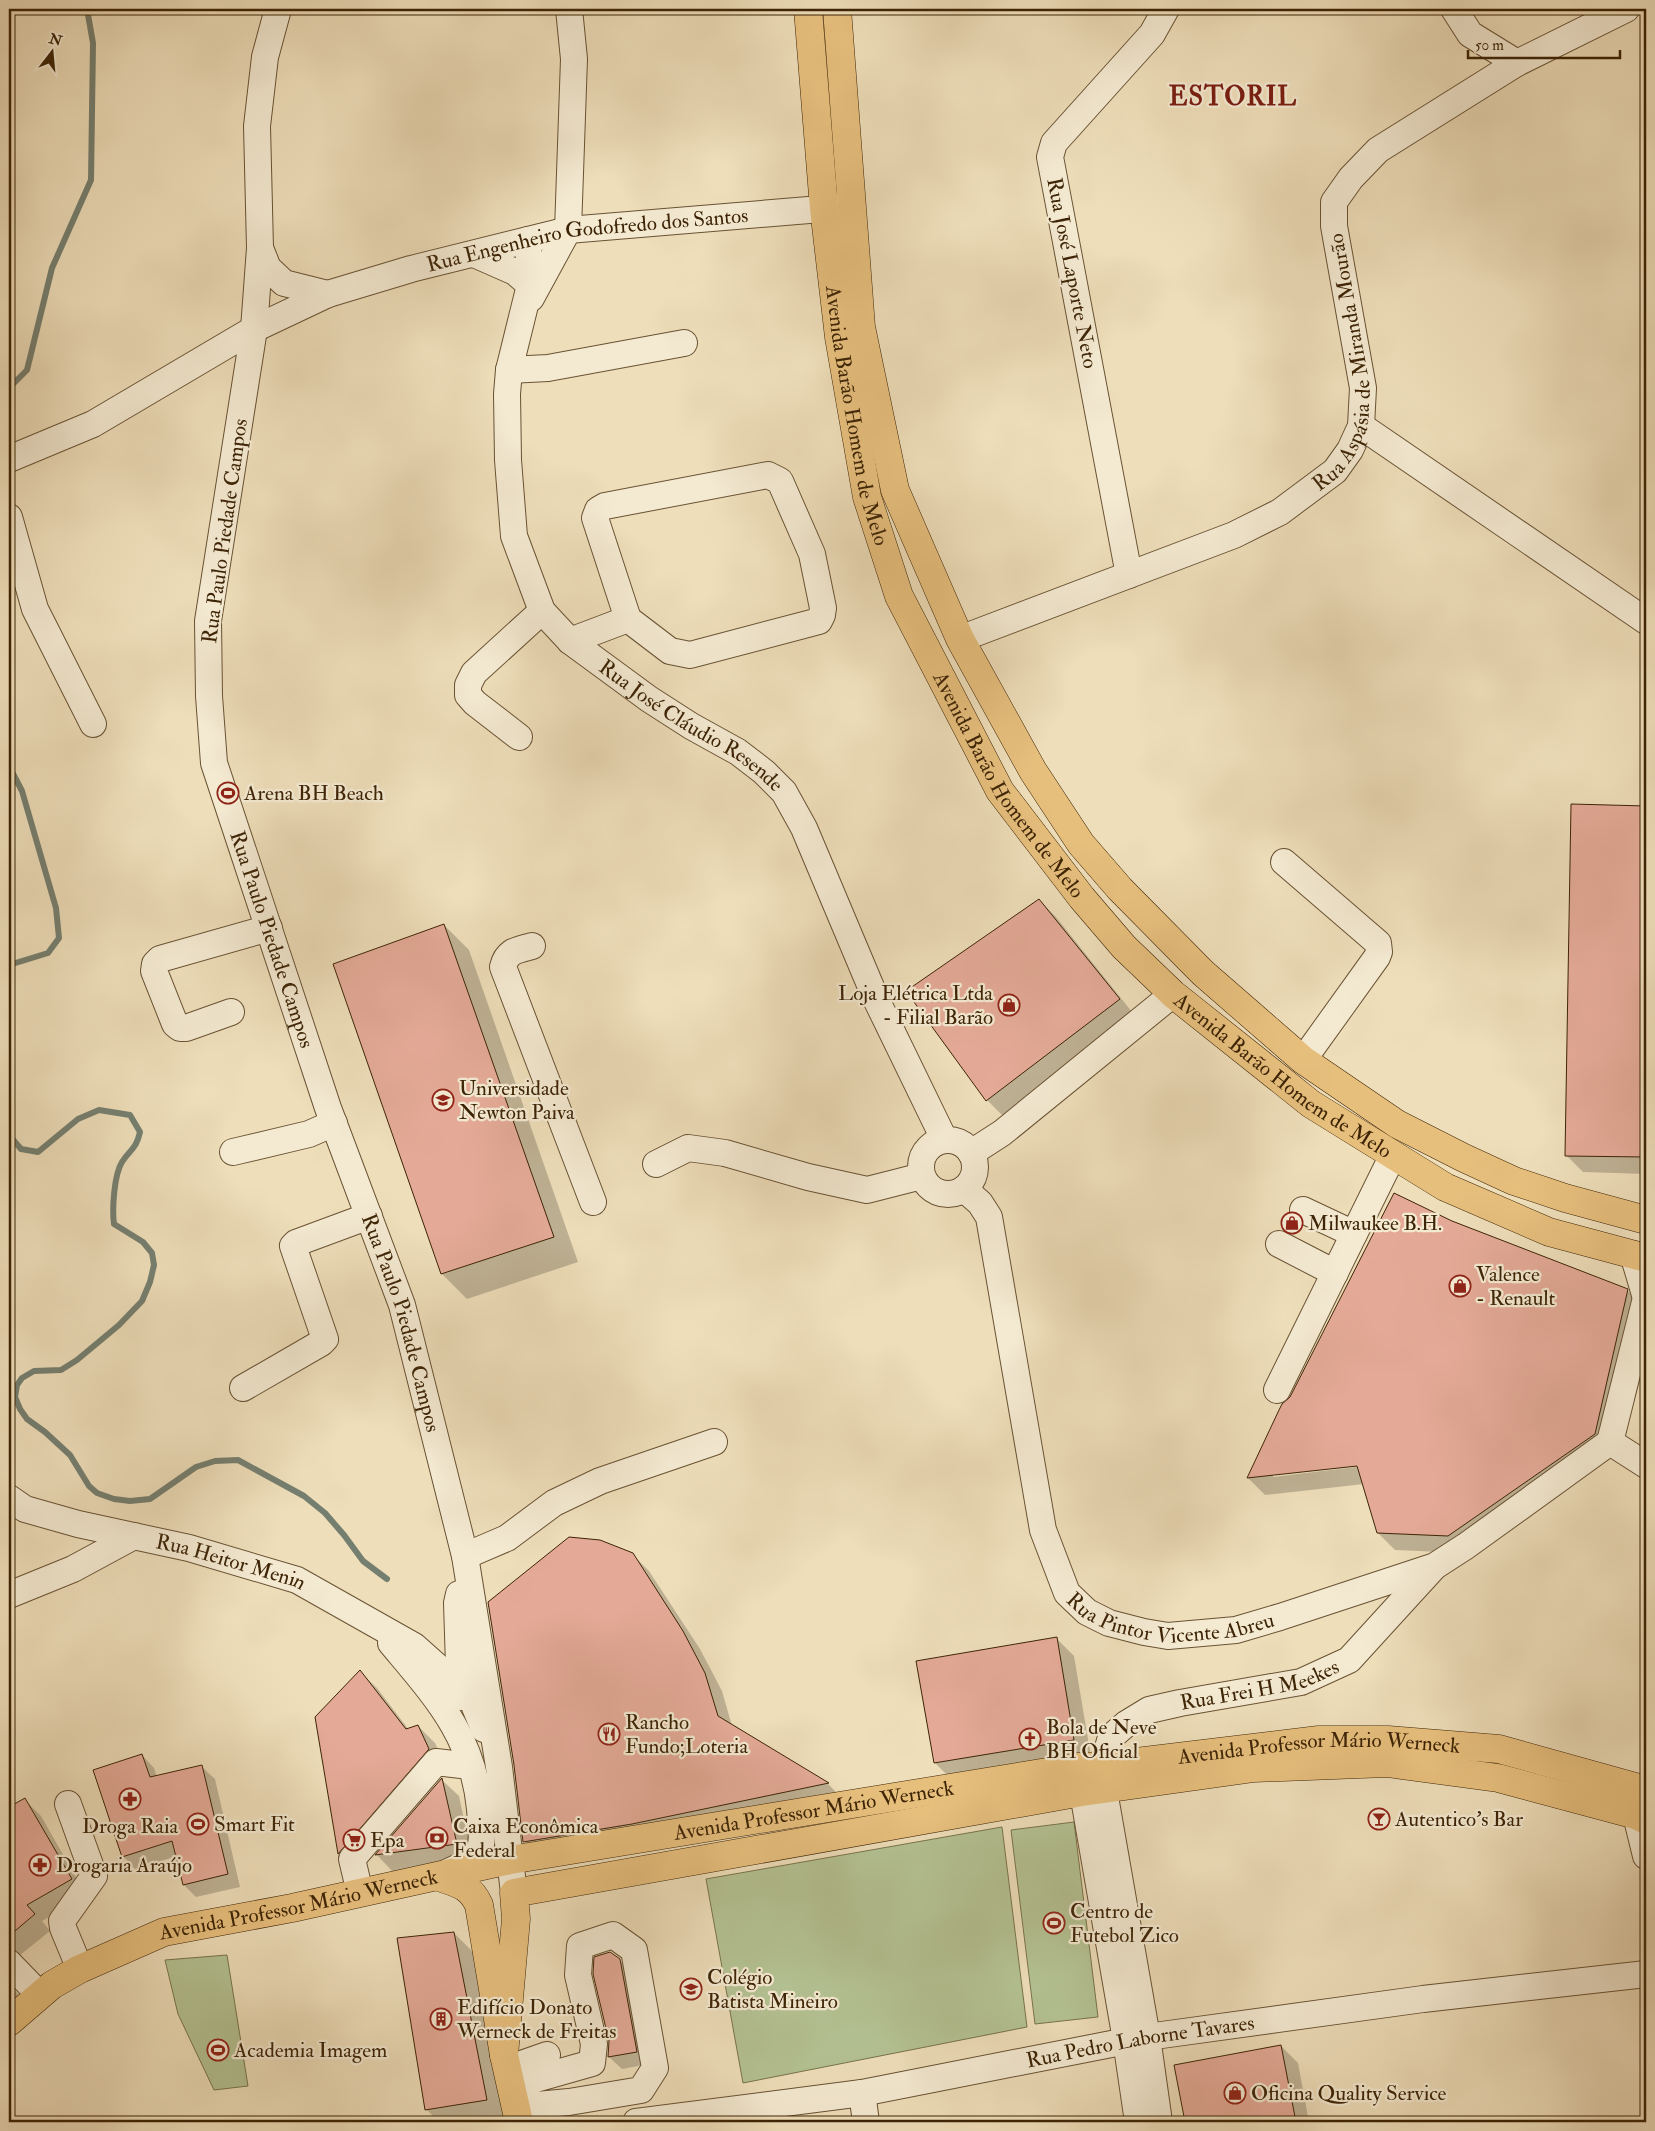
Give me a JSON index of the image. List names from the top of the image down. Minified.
{"streets":{"main road":["Avenida Barão Homem de Melo","Avenida Professor Mário Werneck"],"street":["Rua Engenheiro Godofredo dos Santos","Rua José Laporte Neto","Rua Aspásia de Miranda Mourão","Rua Paulo Piedade Campos","Rua José Cláudio Resende","Rua Heitor Menin","Rua Pintor Vicente Abreu","Rua Frei H Meekes","Rua Pedro Laborne Tavares"]},"crossings":[["Rua Engenheiro Godofredo dos Santos","Avenida Barão Homem de Melo"],["Rua Engenheiro Godofredo dos Santos","Rua Paulo Piedade Campos"],["Rua Engenheiro Godofredo dos Santos","Rua José Cláudio Resende"],["Rua José Laporte Neto","Rua Aspásia de Miranda Mourão"],["Rua Aspásia de Miranda Mourão","Avenida Barão Homem de Melo"],["Rua Paulo Piedade Campos","Rua Heitor Menin"],["Rua Paulo Piedade Campos","Avenida Professor Mário Werneck"],["Rua José Cláudio Resende","Rua Pintor Vicente Abreu"],["Rua Heitor Menin","Avenida Professor Mário Werneck"],["Rua Pintor Vicente Abreu","Rua Frei H Meekes"],["Rua Frei H Meekes","Avenida Professor Mário Werneck"]],"districts":["ESTORIL"],"places":{"sports":["Arena BH Beach","Smart Fit","Centro de Futebol Zico","Academia Imagem"],"shop":["Loja Elétrica Ltda - Filial Barão","Milwaukee B.H.","Valence - Renault","Oficina Quality Service"],"school or university":["Universidade Newton Paiva","Colégio Batista Mineiro"],"restaurant":["Rancho Fundo;Loteria"],"church":["Bola de Neve BH Oficial"],"pharmacy":["Droga Raia","Drogaria Araújo"],"bar":["Autentico's Bar"],"bank":["Caixa Econômica Federal"],"supermarket":["Epa"],"building":["Edifício Donato Werneck de Freitas"]},"scale_bar":"50 m","north":"top"}
